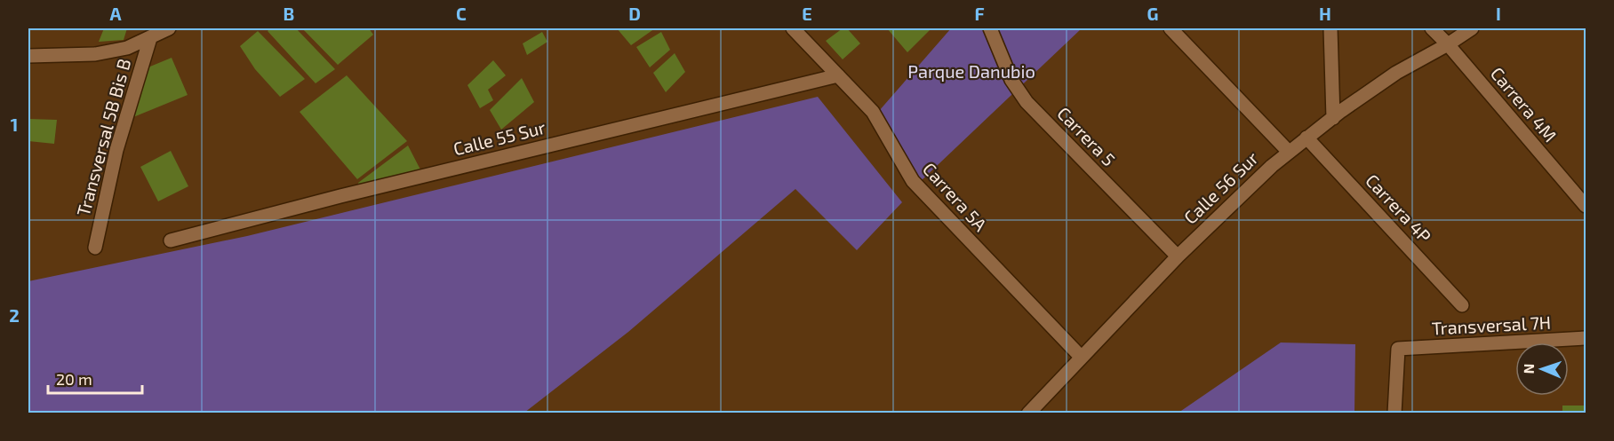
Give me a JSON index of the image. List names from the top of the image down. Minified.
{"streets":{"street":["Carrera 4M","Carrera 5","Transversal 5B Bis B","Calle 55 Sur","Calle 56 Sur","Carrera 5A","Carrera 4P","Transversal 7H"]},"crossings":[["Carrera 4M","Calle 56 Sur"],["Carrera 5","Calle 56 Sur"],["Calle 55 Sur","Carrera 5A"],["Calle 56 Sur","Carrera 5A"],["Calle 56 Sur","Carrera 4P"]],"parks":["Parque Danubio"],"scale_bar":"20 m","north":"left","grid":{"columns":["A","B","C","D","E","F","G","H","I"],"rows":["1","2"]}}
